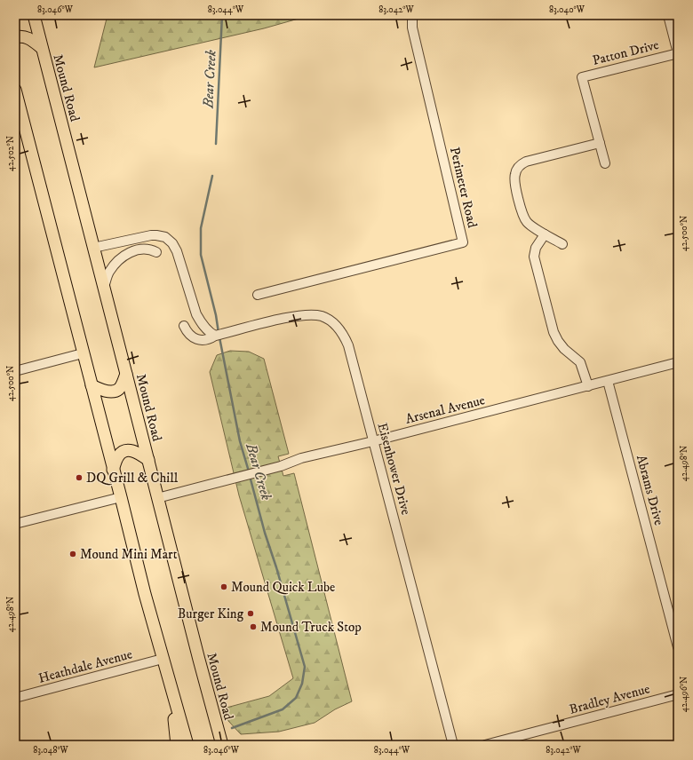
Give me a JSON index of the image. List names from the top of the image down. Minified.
{"streets":{"main road":["Mound Road"],"street":["Patton Drive","Perimeter Road","Arsenal Avenue","Eisenhower Drive","Abrams Drive","Heathdale Avenue","Bradley Avenue"]},"crossings":[["Mound Road","Arsenal Avenue"],["Arsenal Avenue","Eisenhower Drive"],["Arsenal Avenue","Abrams Drive"]],"water":["Bear Creek"],"places":["DQ Grill & Chill","Mound Mini Mart","Mound Quick Lube","Burger King","Mound Truck Stop"],"coordinates":["83.046°W","83.044°W","83.042°W","83.040°W","42.502°N","42.500°N","42.498°N","42.496°N","83.048°W"]}
